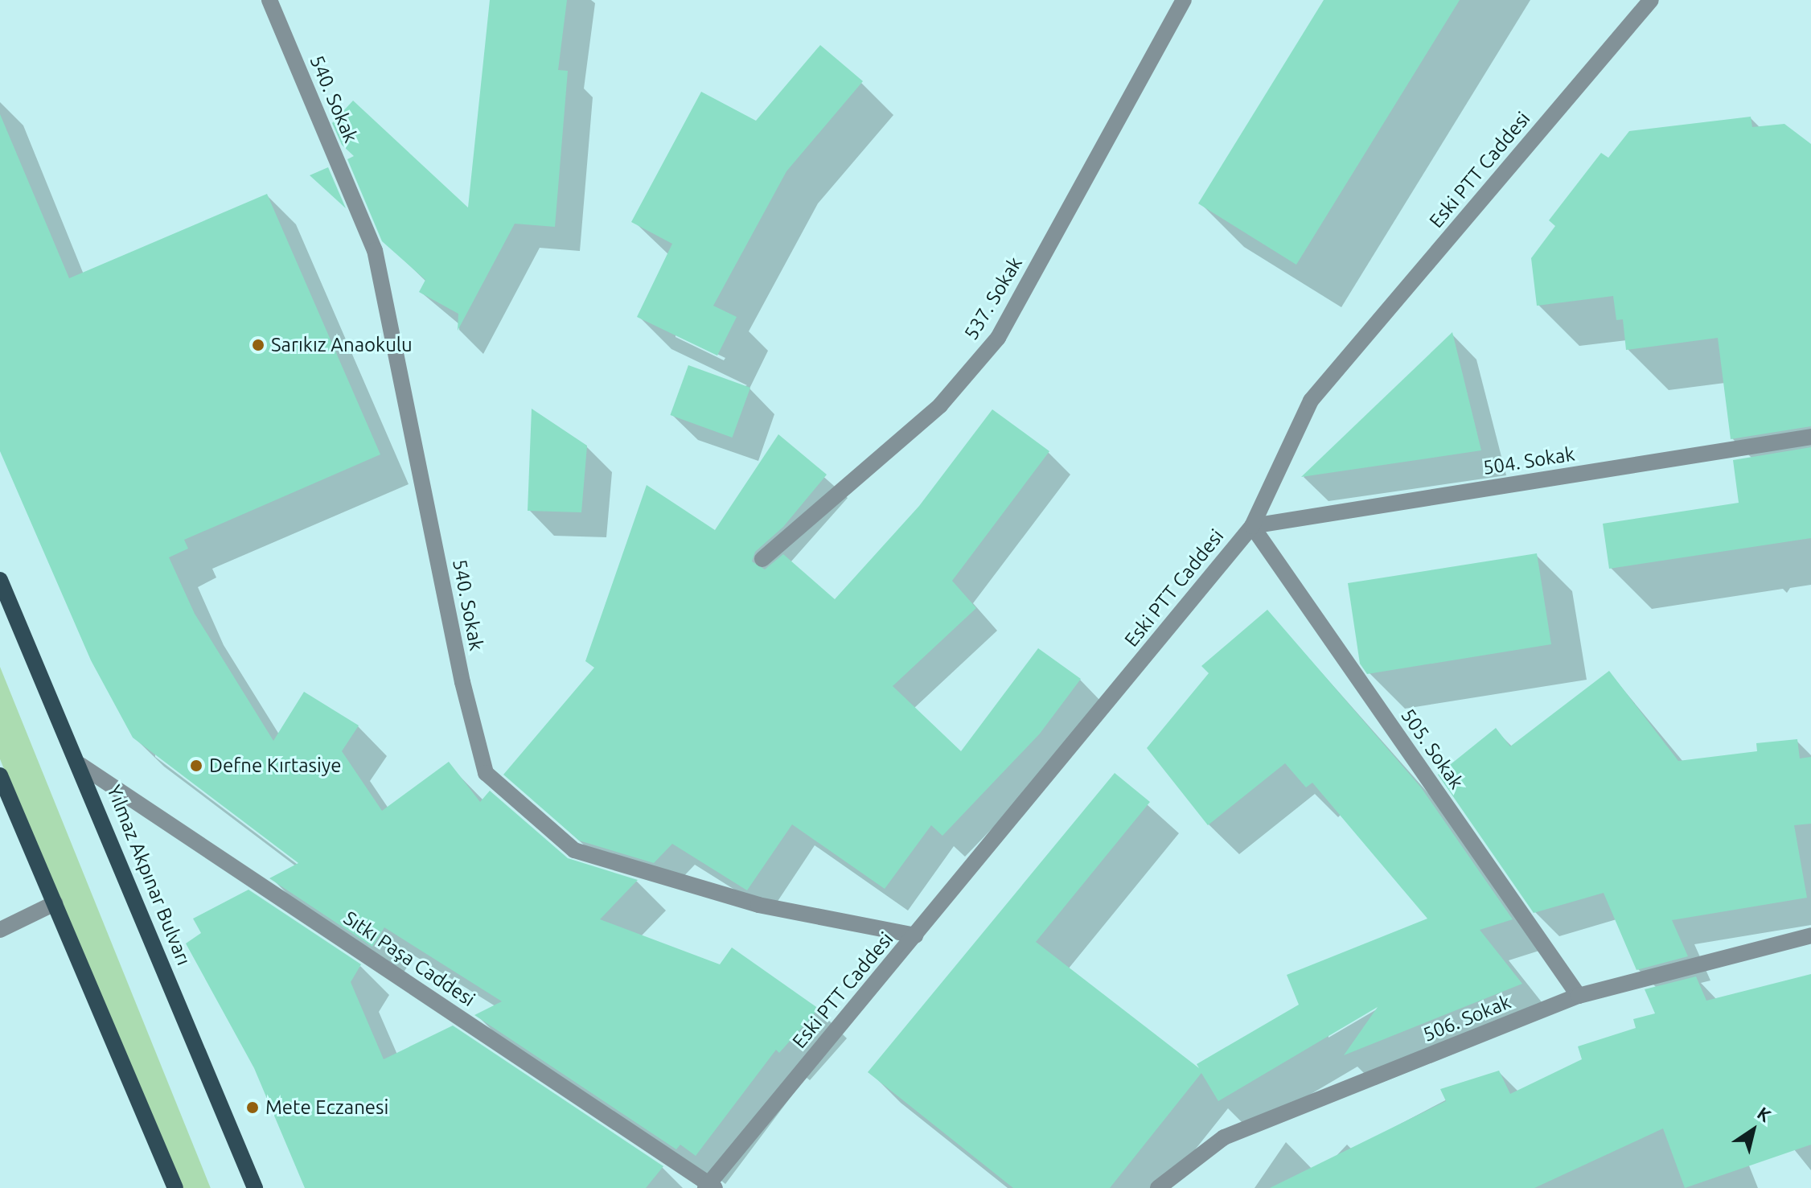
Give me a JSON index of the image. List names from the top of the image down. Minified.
{"streets":{"main road":["Yılmaz Akpınar Bulvarı"],"street":["540. Sokak","Eski PTT Caddesi","537. Sokak","504. Sokak","505. Sokak","Sıtkı Paşa Caddesi","506. Sokak"]},"crossings":[["540. Sokak","Eski PTT Caddesi"],["Eski PTT Caddesi","504. Sokak"],["Eski PTT Caddesi","505. Sokak"],["Eski PTT Caddesi","Sıtkı Paşa Caddesi"],["504. Sokak","505. Sokak"],["505. Sokak","506. Sokak"],["Yılmaz Akpınar Bulvarı","Sıtkı Paşa Caddesi"]],"places":["Sarıkız Anaokulu","Defne Kırtasiye","Mete Eczanesi"],"north":"top right"}
